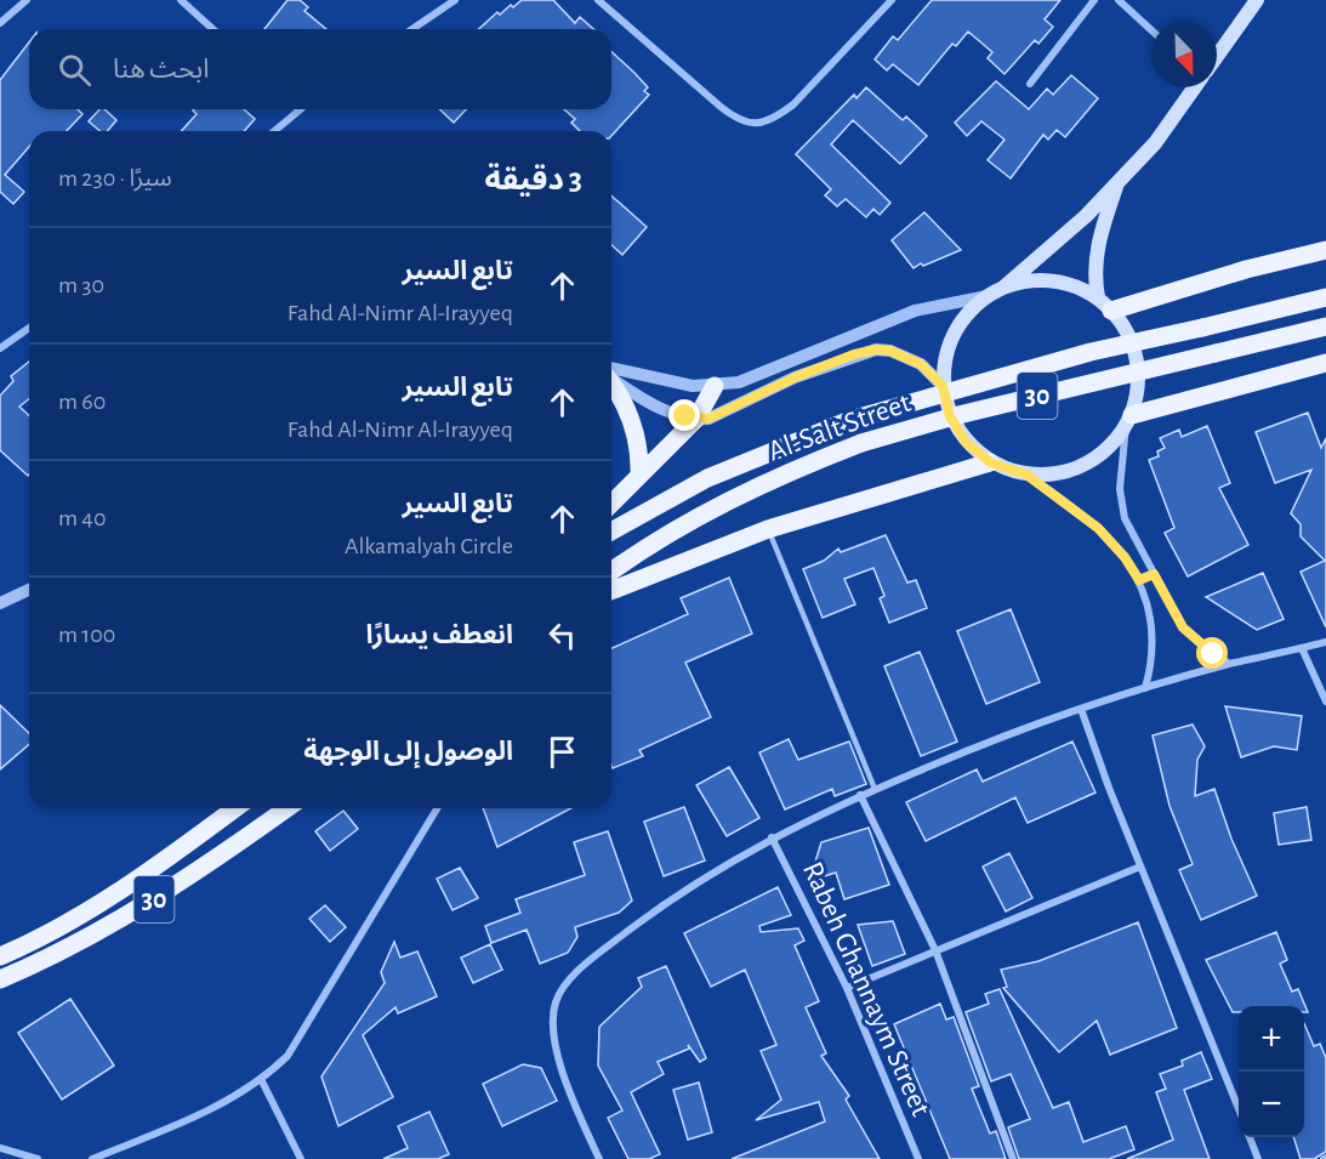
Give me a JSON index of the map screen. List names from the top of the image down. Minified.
{"streets":{"main road":["30","Al-Salt Street"],"street":["Rabeh Ghannaym Street"]},"north":"bottom right","page":{"search":"ابحث هنا","heading":["3 دقيقة","سيرًا · 230 m"],"list":[["تابع السير","Fahd Al-Nimr Al-Irayyeq","30 m"],["تابع السير","Fahd Al-Nimr Al-Irayyeq","60 m"],["تابع السير","Alkamalyah Circle","40 m"],["انعطف يسارًا","100 m"],"الوصول إلى الوجهة"],"map_buttons":["+","−"]}}
